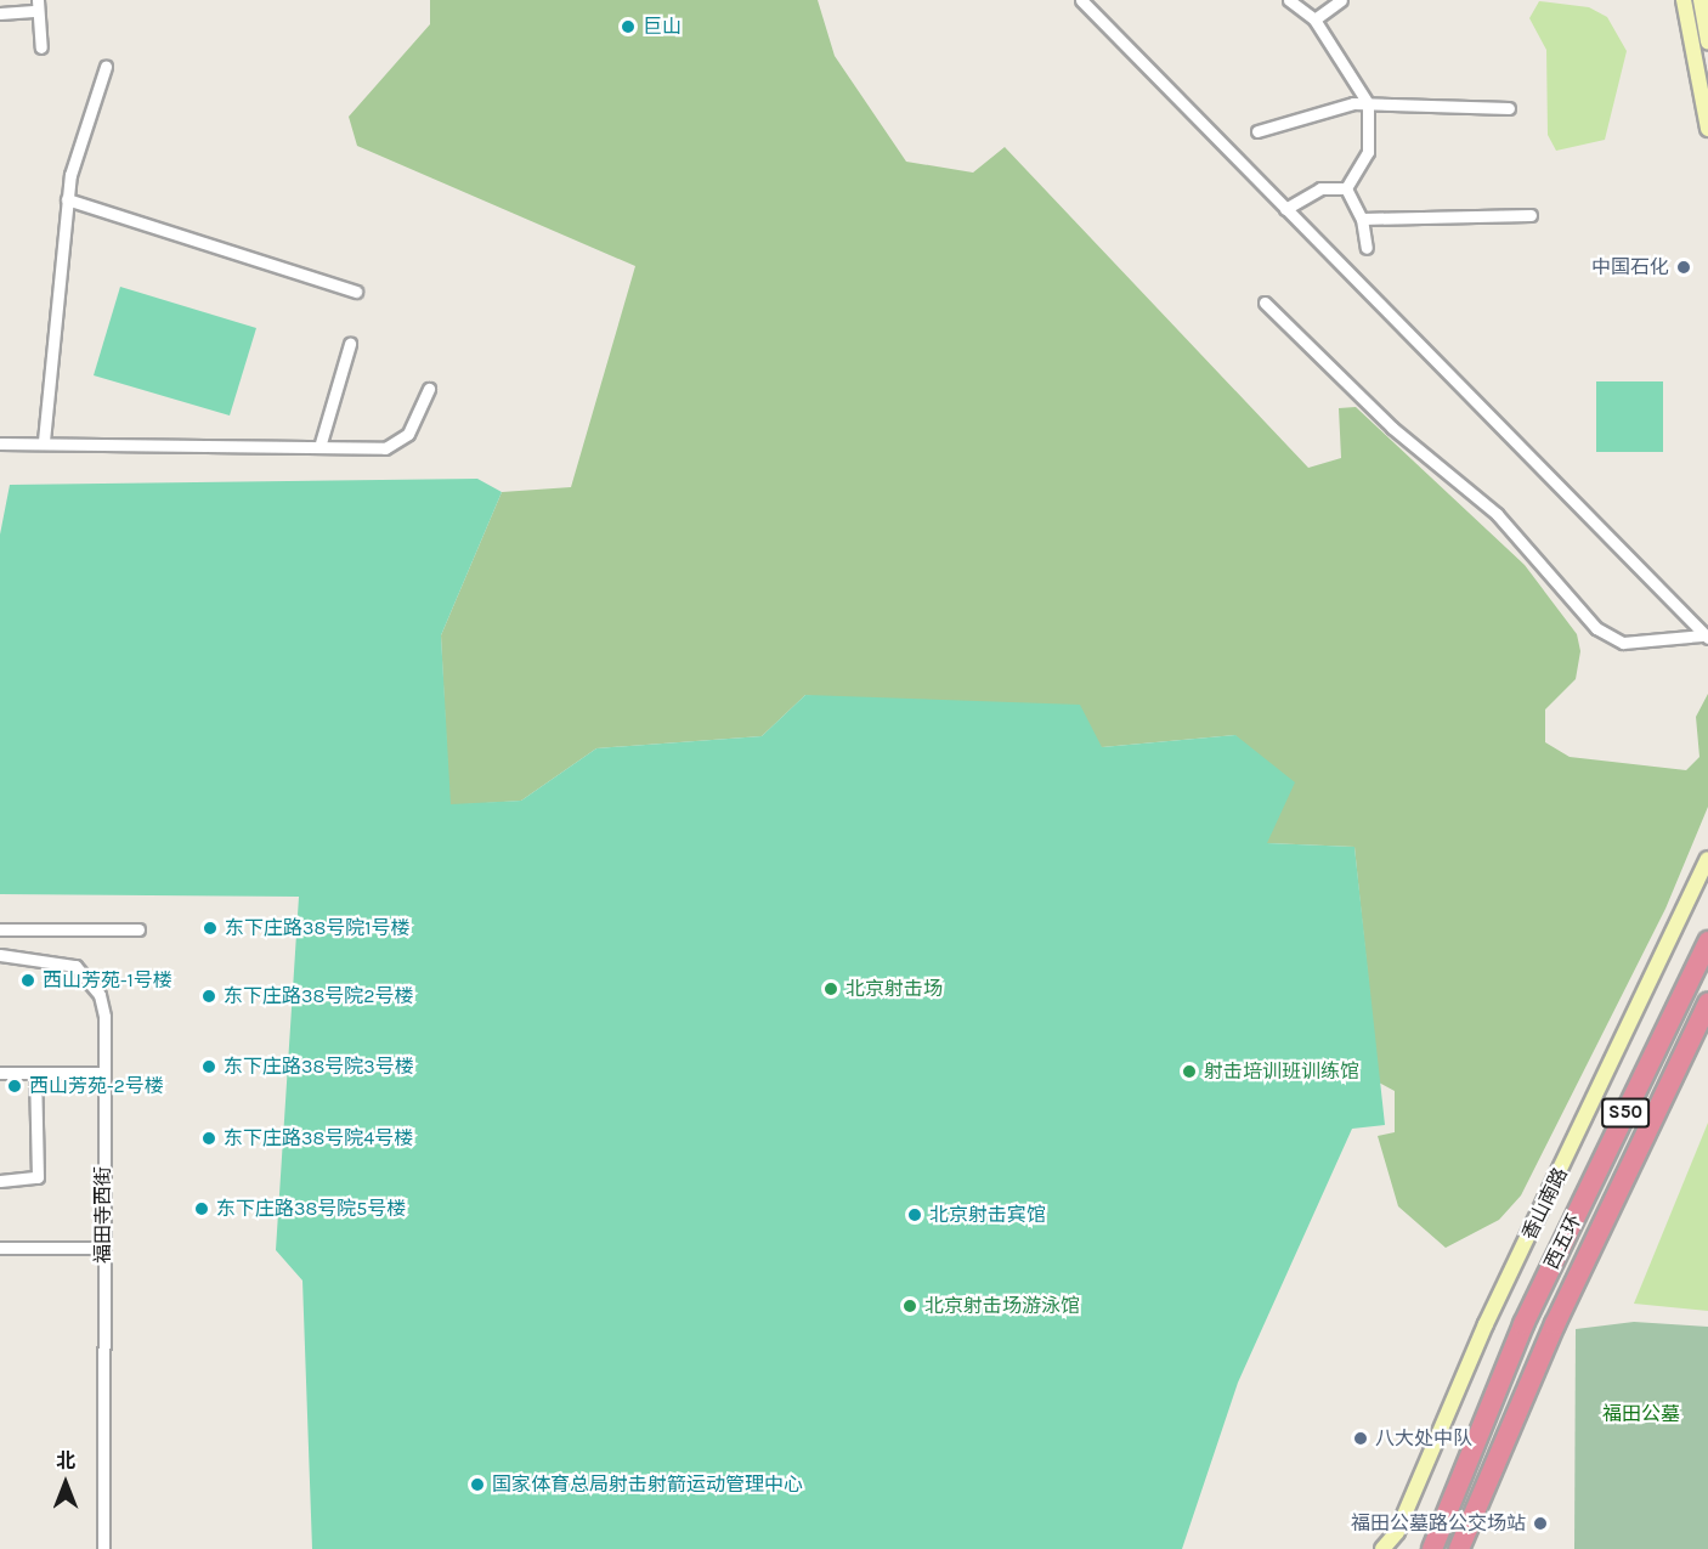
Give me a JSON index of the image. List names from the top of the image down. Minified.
{"streets":{"highway":["S50","西五环"],"main road":["香山南路"],"street":["福田寺西街"]},"parks":["福田公墓"],"places":["巨山","中国石化","东下庄路38号院1号楼","西山芳苑-1号楼","北京射击场","东下庄路38号院2号楼","东下庄路38号院3号楼","射击培训班训练馆","西山芳苑-2号楼","东下庄路38号院4号楼","东下庄路38号院5号楼","北京射击宾馆","北京射击场游泳馆","八大处中队","国家体育总局射击射箭运动管理中心","福田公墓路公交场站"],"north":"top"}
